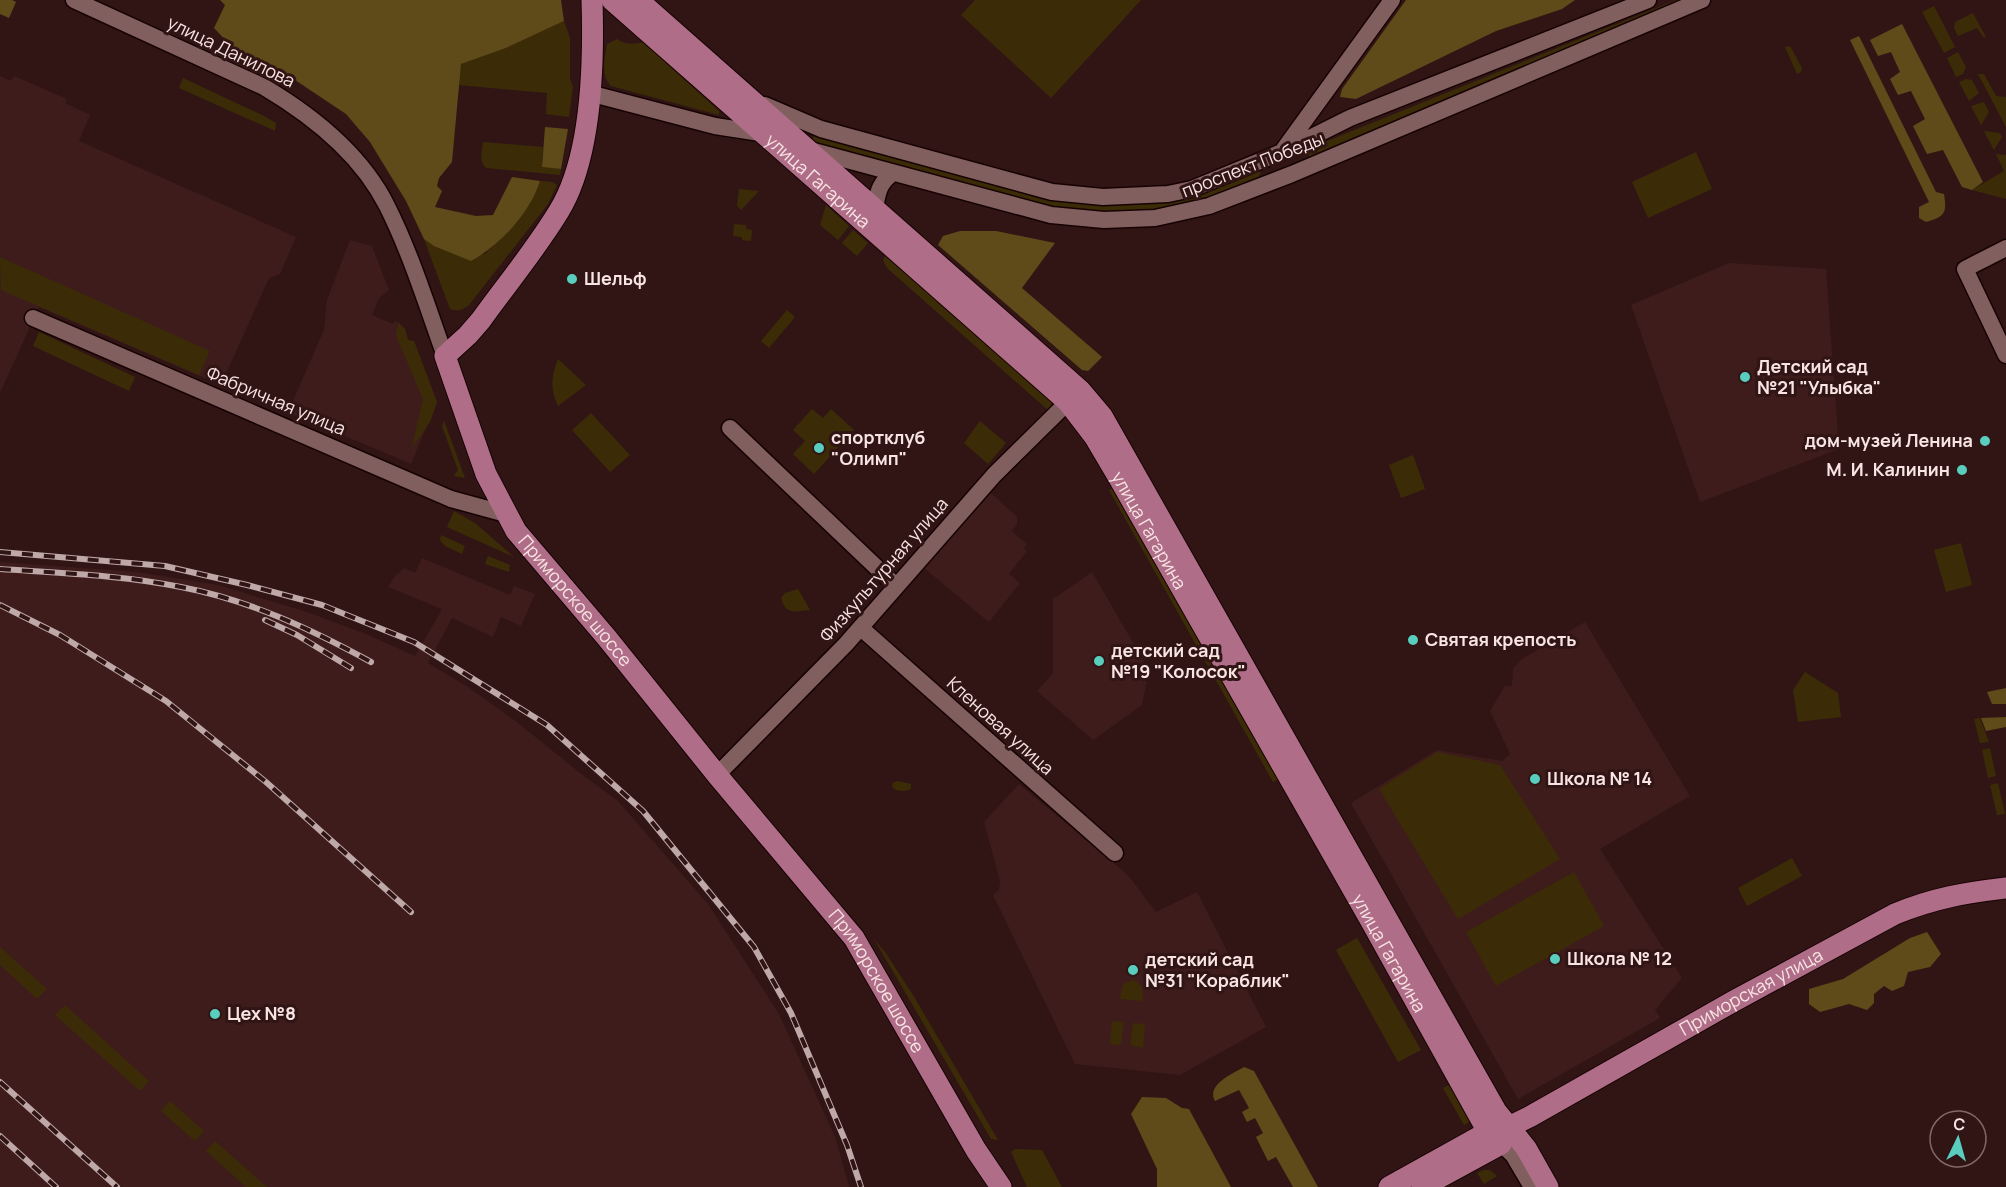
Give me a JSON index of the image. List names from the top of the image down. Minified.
{"streets":{"main road":["улица Гагарина","Приморское шоссе","Приморская улица"],"street":["улица Данилова","проспект Победы","Фабричная улица","Физкультурная улица","Кленовая улица"]},"crossings":[["улица Данилова","Приморское шоссе"],["проспект Победы","улица Гагарина"],["улица Гагарина","Физкультурная улица"],["улица Гагарина","Приморская улица"],["Фабричная улица","Приморское шоссе"],["Физкультурная улица","Приморское шоссе"],["Физкультурная улица","Кленовая улица"]],"places":["Шельф","Детский сад №21 \"Улыбка\"","дом-музей Ленина","спортклуб \"Олимп\"","М. И. Калинин","Святая крепость","детский сад №19 \"Колосок\"","Школа № 14","Школа № 12","детский сад №31 \"Кораблик\"","Цех №8"],"north":"top"}
